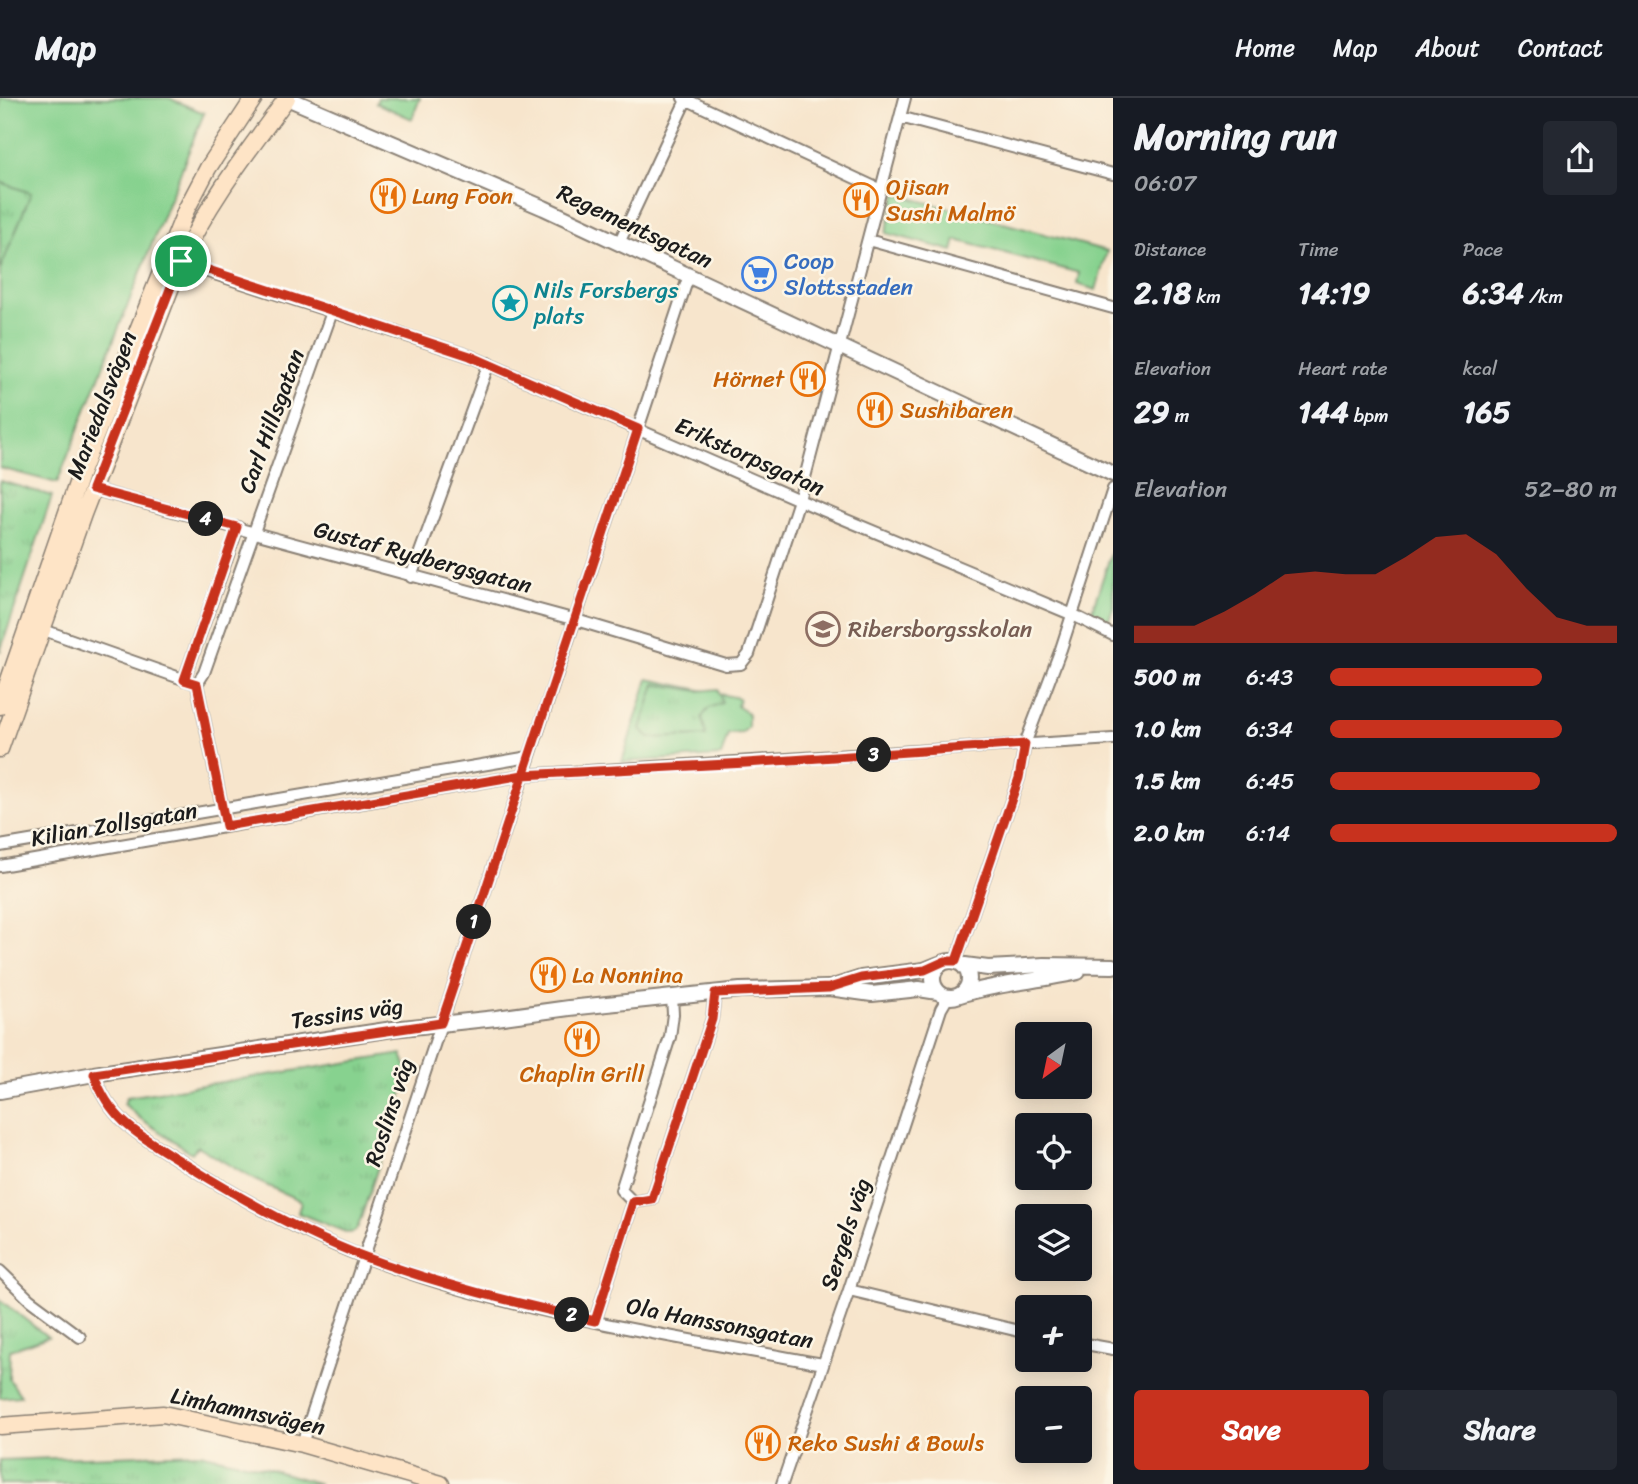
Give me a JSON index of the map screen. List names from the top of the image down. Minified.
{"streets":{"main road":["Mariedalsvägen","Limhamnsvägen"],"street":["Regementsgatan","Carl Hillsgatan","Erikstorpsgatan","Gustaf Rydbergsgatan","Kilian Zollsgatan","Tessins väg","Roslins väg","Sergels väg","Ola Hanssonsgatan"]},"crossings":[["Regementsgatan","Mariedalsvägen"],["Regementsgatan","Roslins väg"],["Mariedalsvägen","Erikstorpsgatan"],["Mariedalsvägen","Gustaf Rydbergsgatan"],["Carl Hillsgatan","Erikstorpsgatan"],["Carl Hillsgatan","Gustaf Rydbergsgatan"],["Erikstorpsgatan","Gustaf Rydbergsgatan"],["Erikstorpsgatan","Roslins väg"],["Gustaf Rydbergsgatan","Roslins väg"],["Kilian Zollsgatan","Roslins väg"],["Tessins väg","Roslins väg"],["Tessins väg","Sergels väg"],["Tessins väg","Ola Hanssonsgatan"],["Roslins väg","Ola Hanssonsgatan"],["Roslins väg","Limhamnsvägen"],["Sergels väg","Ola Hanssonsgatan"]],"places":{"restaurant":["Lung Foon","Ojisan Sushi Malmö","Hörnet","Sushibaren","La Nonnina","Chaplin Grill","Reko Sushi & Bowls"],"supermarket":["Coop Slottsstaden"],"place":["Nils Forsbergs plats"],"school or university":["Ribersborgsskolan"]},"north":"bottom left","page":{"header":"Map","nav":["Home","Map","About","Contact"],"heading":["Morning run","06:07"],"stats":[["Distance","2.18 km"],["Time","14:19"],["Pace","6:34 /km"],["Elevation","29 m"],["Heart rate","144 bpm"],["kcal","165"]],"chart":["Elevation","52–80 m"],"pins":["4","3","1","2"],"list":[{"name":"500 m","note":"6:43"},{"name":"1.0 km","note":"6:34"},{"name":"1.5 km","note":"6:45"},{"name":"2.0 km","note":"6:14"}],"map_buttons":["+","−"],"buttons":["Save","Share"]}}
